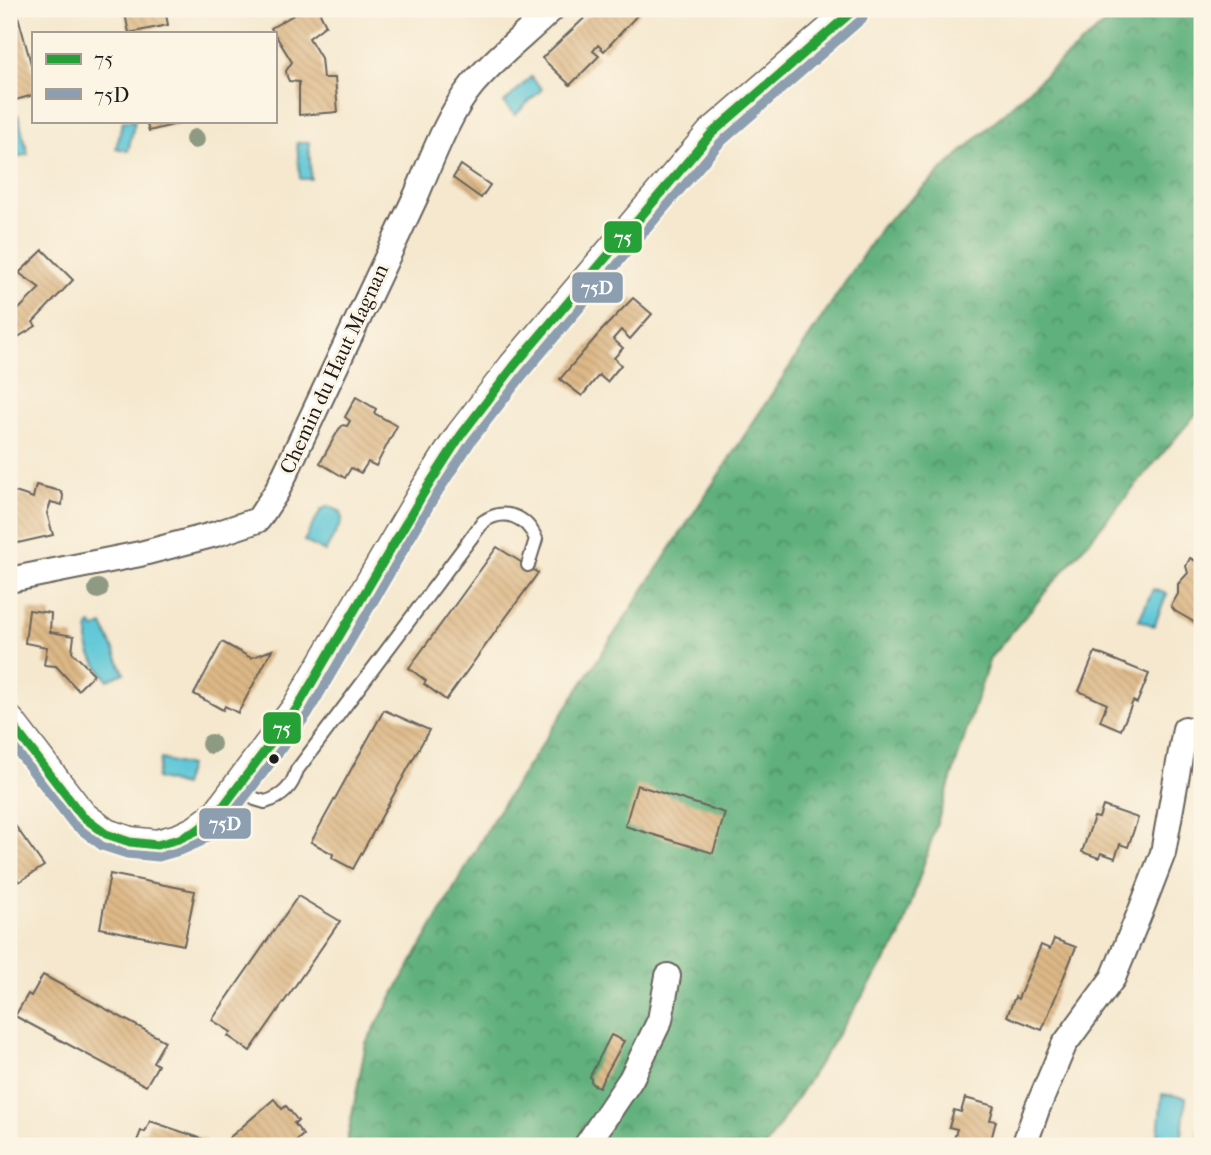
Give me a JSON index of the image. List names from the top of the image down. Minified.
{"streets":{"street":["Chemin du Haut Magnan"]},"lines":["transit line 75","transit line 75D"],"legend":["75","75D"]}
